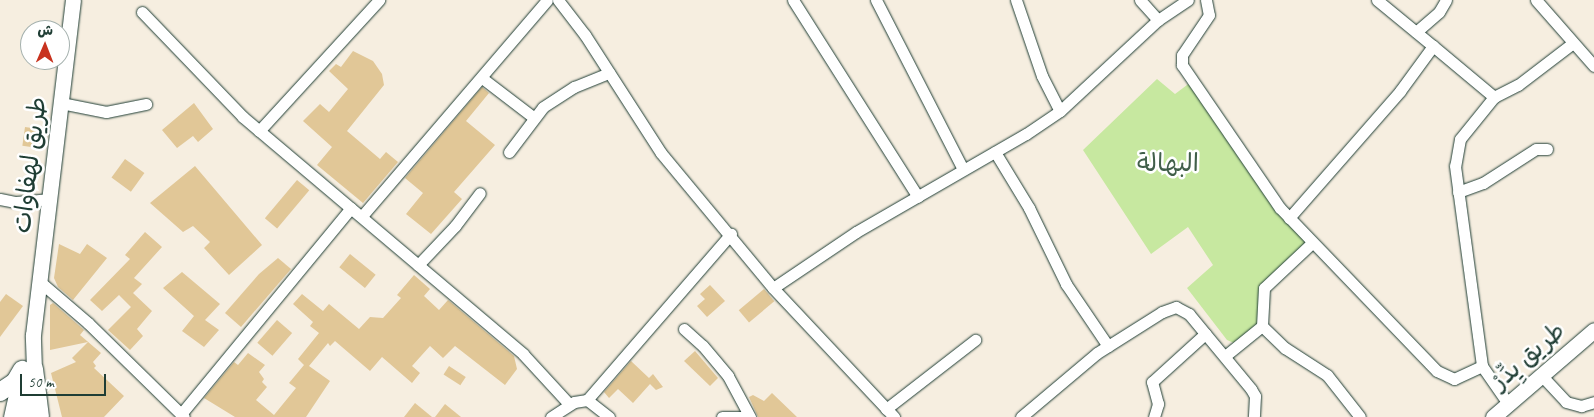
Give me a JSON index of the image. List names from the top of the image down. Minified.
{"streets":{"street":["طريق لهفاوات","طريق يِدِّرْ"]},"parks":["البهالة"],"scale_bar":"50 m","north":"top"}
